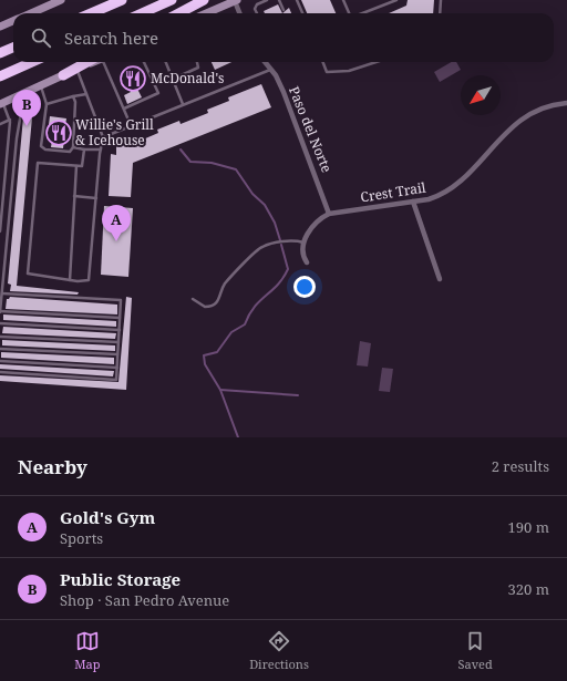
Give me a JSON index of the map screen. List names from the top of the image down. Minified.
{"streets":{"street":["Paso del Norte","Crest Trail"]},"crossings":[["Paso del Norte","Crest Trail"]],"places":{"restaurant":["McDonald's","Willie's Grill & Icehouse"]},"north":"bottom left","page":{"search":"Search here","pins":["B","A"],"heading":["Nearby","2 results"],"list":[{"mark":"A","name":"Gold's Gym","note":"Sports","value":"190 m"},{"mark":"B","name":"Public Storage","note":"Shop · San Pedro Avenue","value":"320 m"}],"nav":["Map","Directions","Saved"]}}
